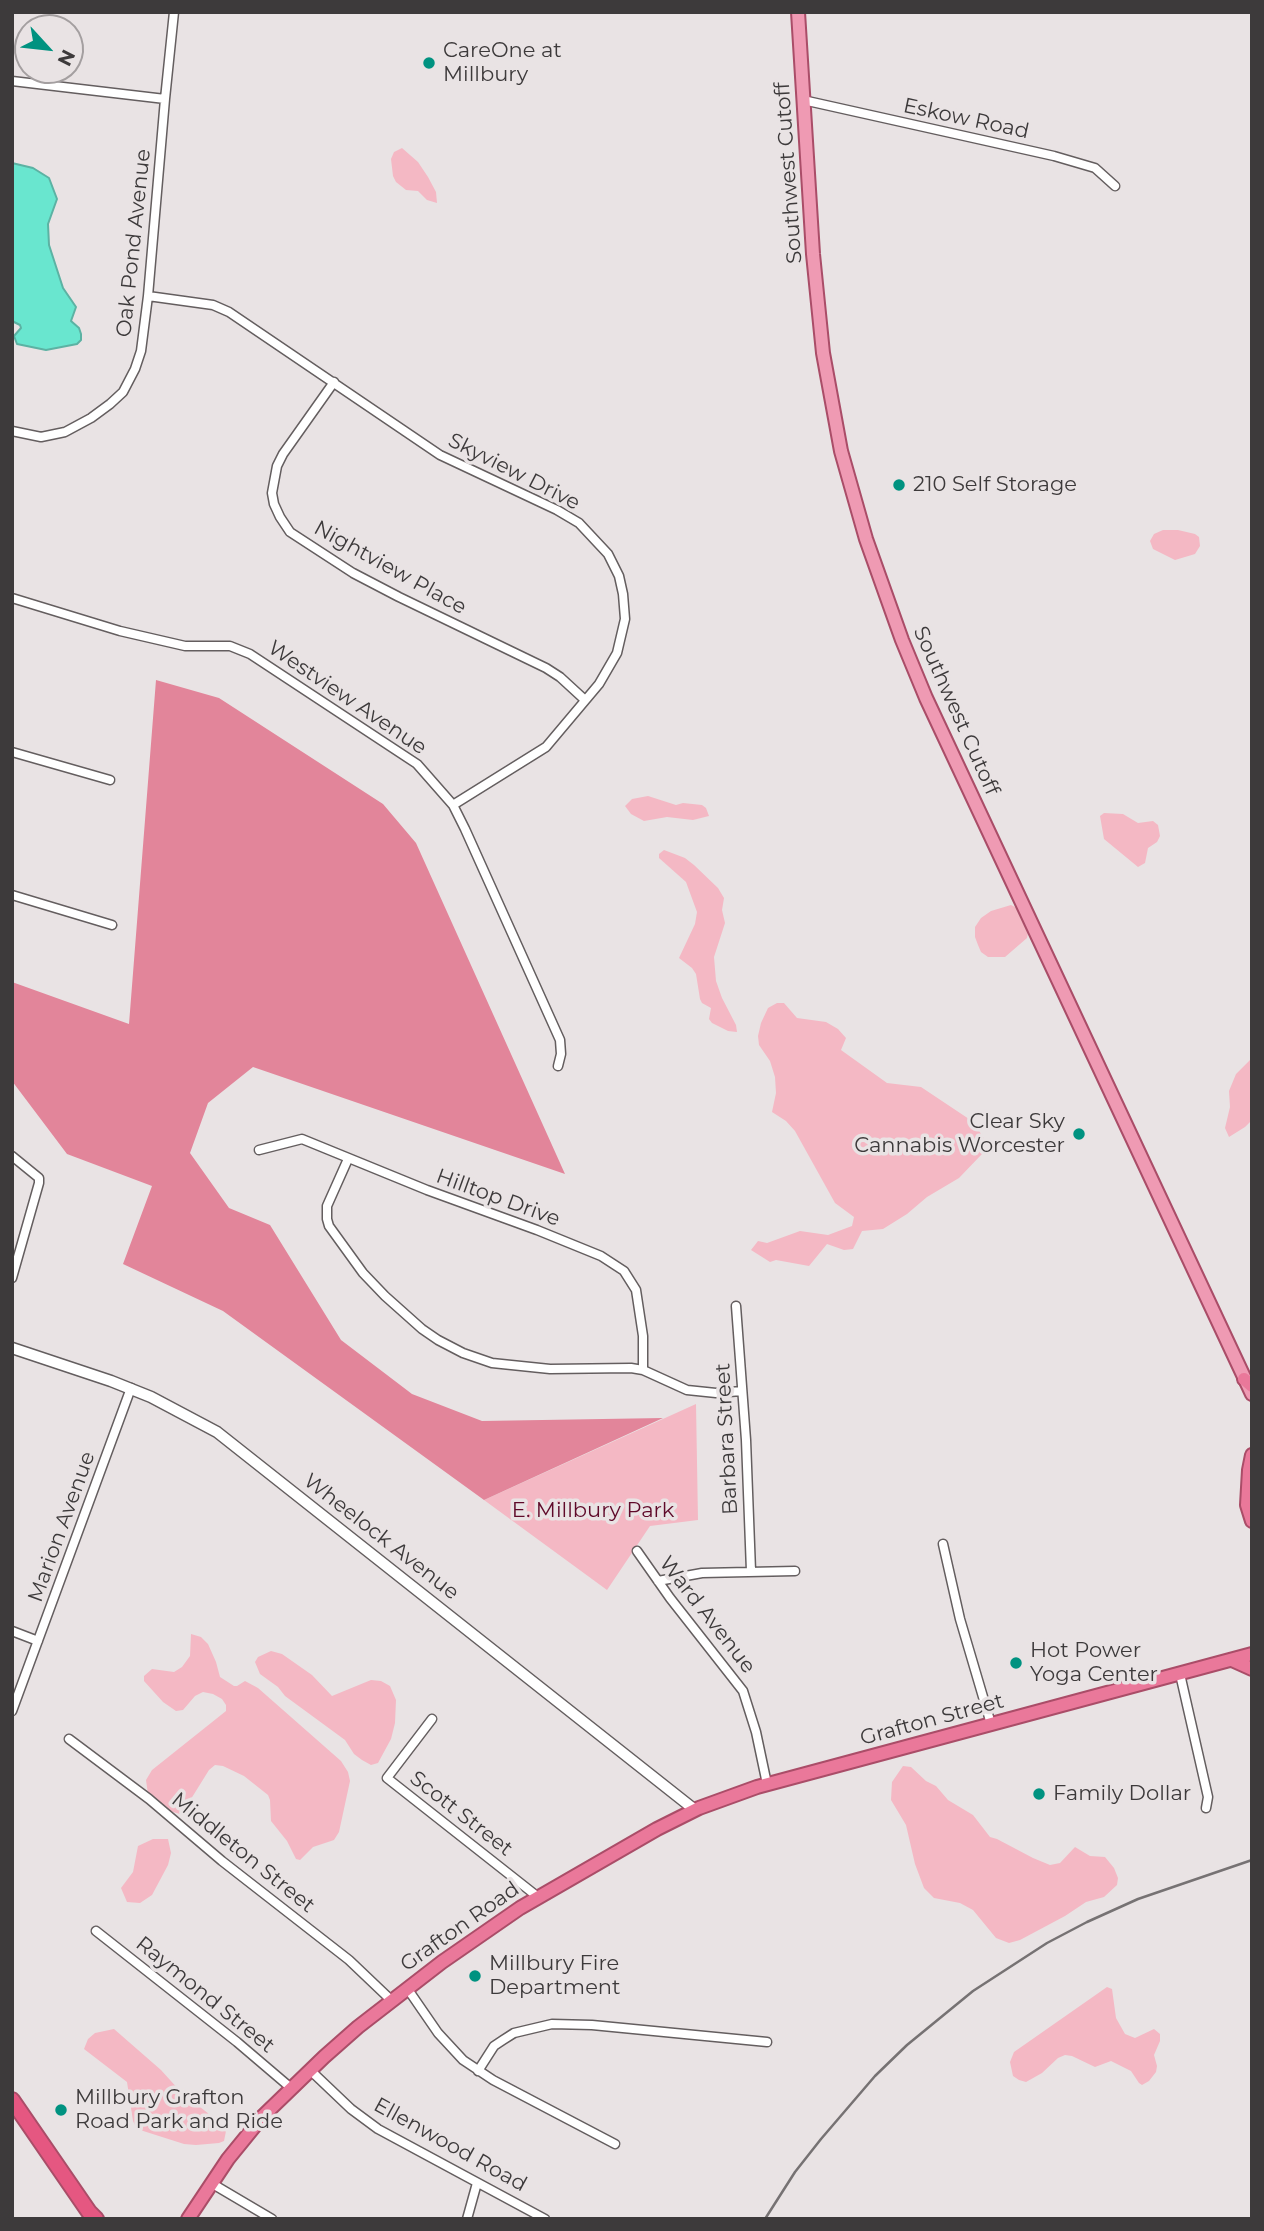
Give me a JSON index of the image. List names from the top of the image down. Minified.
{"streets":{"highway":["Grafton Street","Grafton Road"],"main road":["Southwest Cutoff"],"street":["Eskow Road","Oak Pond Avenue","Skyview Drive","Nightview Place","Westview Avenue","Hilltop Drive","Barbara Street","Marion Avenue","Wheelock Avenue","Ward Avenue","Scott Street","Middleton Street","Raymond Street","Ellenwood Road"]},"crossings":[["Eskow Road","Southwest Cutoff"],["Oak Pond Avenue","Skyview Drive"],["Skyview Drive","Nightview Place"],["Skyview Drive","Westview Avenue"],["Marion Avenue","Wheelock Avenue"],["Wheelock Avenue","Grafton Road"],["Ward Avenue","Grafton Road"],["Grafton Street","Grafton Road"],["Scott Street","Grafton Road"],["Middleton Street","Grafton Road"],["Grafton Road","Raymond Street"],["Grafton Road","Ellenwood Road"]],"parks":["E. Millbury Park"],"places":["CareOne at Millbury","210 Self Storage","Clear Sky Cannabis Worcester","Hot Power Yoga Center","Family Dollar","Millbury Fire Department","Millbury Grafton Road Park and Ride"],"north":"bottom right"}
